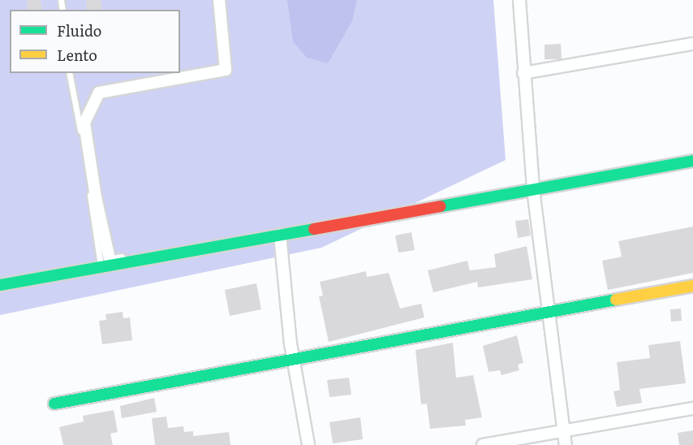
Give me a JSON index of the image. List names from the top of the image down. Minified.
{"legend":["Fluido","Lento"]}
